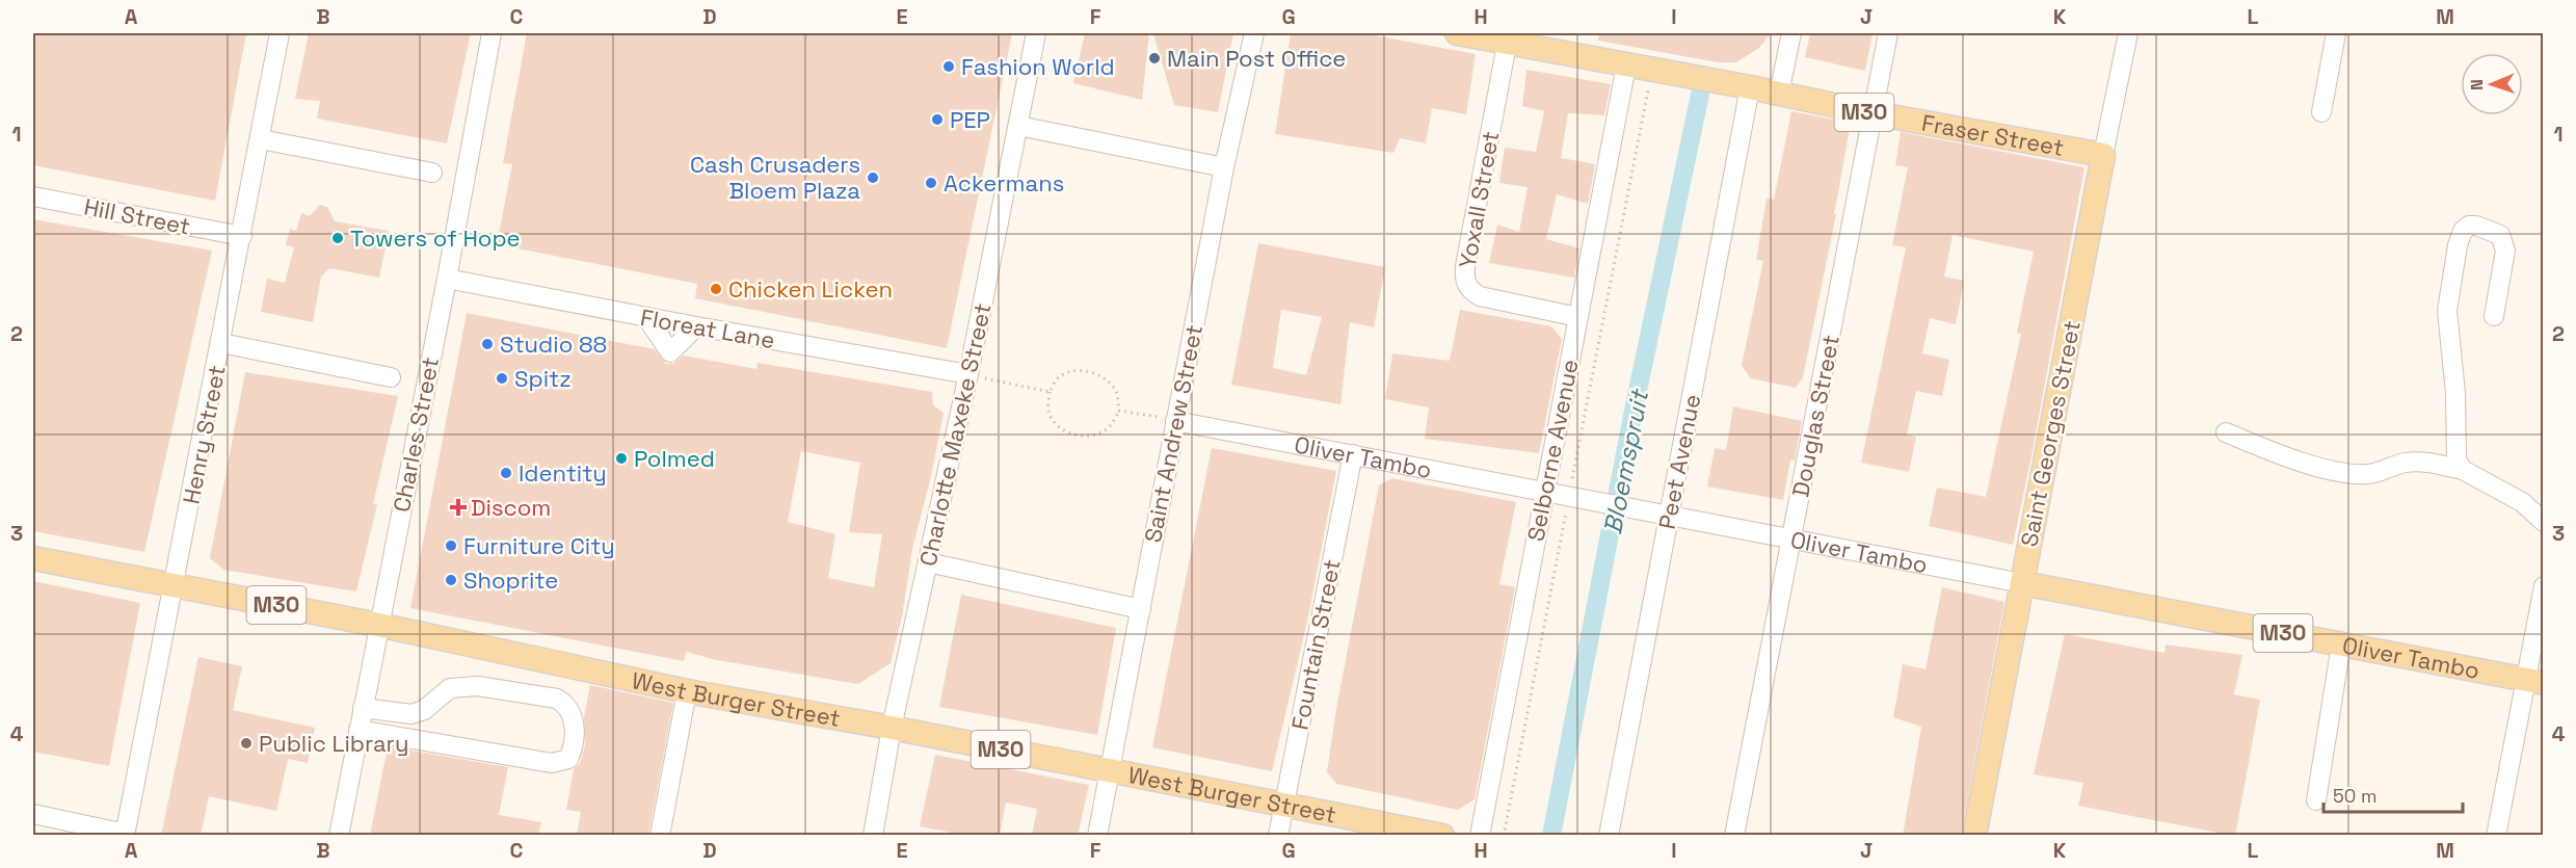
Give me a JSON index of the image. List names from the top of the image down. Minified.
{"streets":{"main road":["M30","Fraser Street","Saint Georges Street","Oliver Tambo","West Burger Street"],"street":["Yoxall Street","Hill Street","Floreat Lane","Douglas Street","Saint Andrew Street","Henry Street","Charles Street","Charlotte Maxeke Street","Selborne Avenue","Peet Avenue","Fountain Street"]},"crossings":[["M30","Fraser Street"],["M30","Yoxall Street"],["M30","Selborne Avenue"],["Fraser Street","Douglas Street"],["Fraser Street","Saint Georges Street"],["Fraser Street","Selborne Avenue"],["Fraser Street","Peet Avenue"],["Yoxall Street","Selborne Avenue"],["Hill Street","Henry Street"],["Floreat Lane","Charles Street"],["Floreat Lane","Charlotte Maxeke Street"],["Douglas Street","Oliver Tambo"],["Saint Andrew Street","Oliver Tambo"],["Saint Andrew Street","West Burger Street"],["Saint Georges Street","Oliver Tambo"],["Henry Street","West Burger Street"],["Charles Street","West Burger Street"],["Charlotte Maxeke Street","West Burger Street"],["Selborne Avenue","Oliver Tambo"],["Oliver Tambo","Peet Avenue"],["Oliver Tambo","Fountain Street"],["Fountain Street","West Burger Street"]],"water":["Bloemspruit"],"places":{"other":["Main Post Office","Fashion World","PEP","Cash Crusaders Bloem Plaza","Ackermans","Towers of Hope","Chicken Licken","Studio 88","Spitz","Polmed","Identity","Furniture City","Shoprite","Public Library"],"health":["Discom"]},"scale_bar":"50 m","north":"left","grid":{"columns":["A","B","C","D","E","F","G","H","I","J","K","L","M"],"rows":["1","2","3","4"]}}
